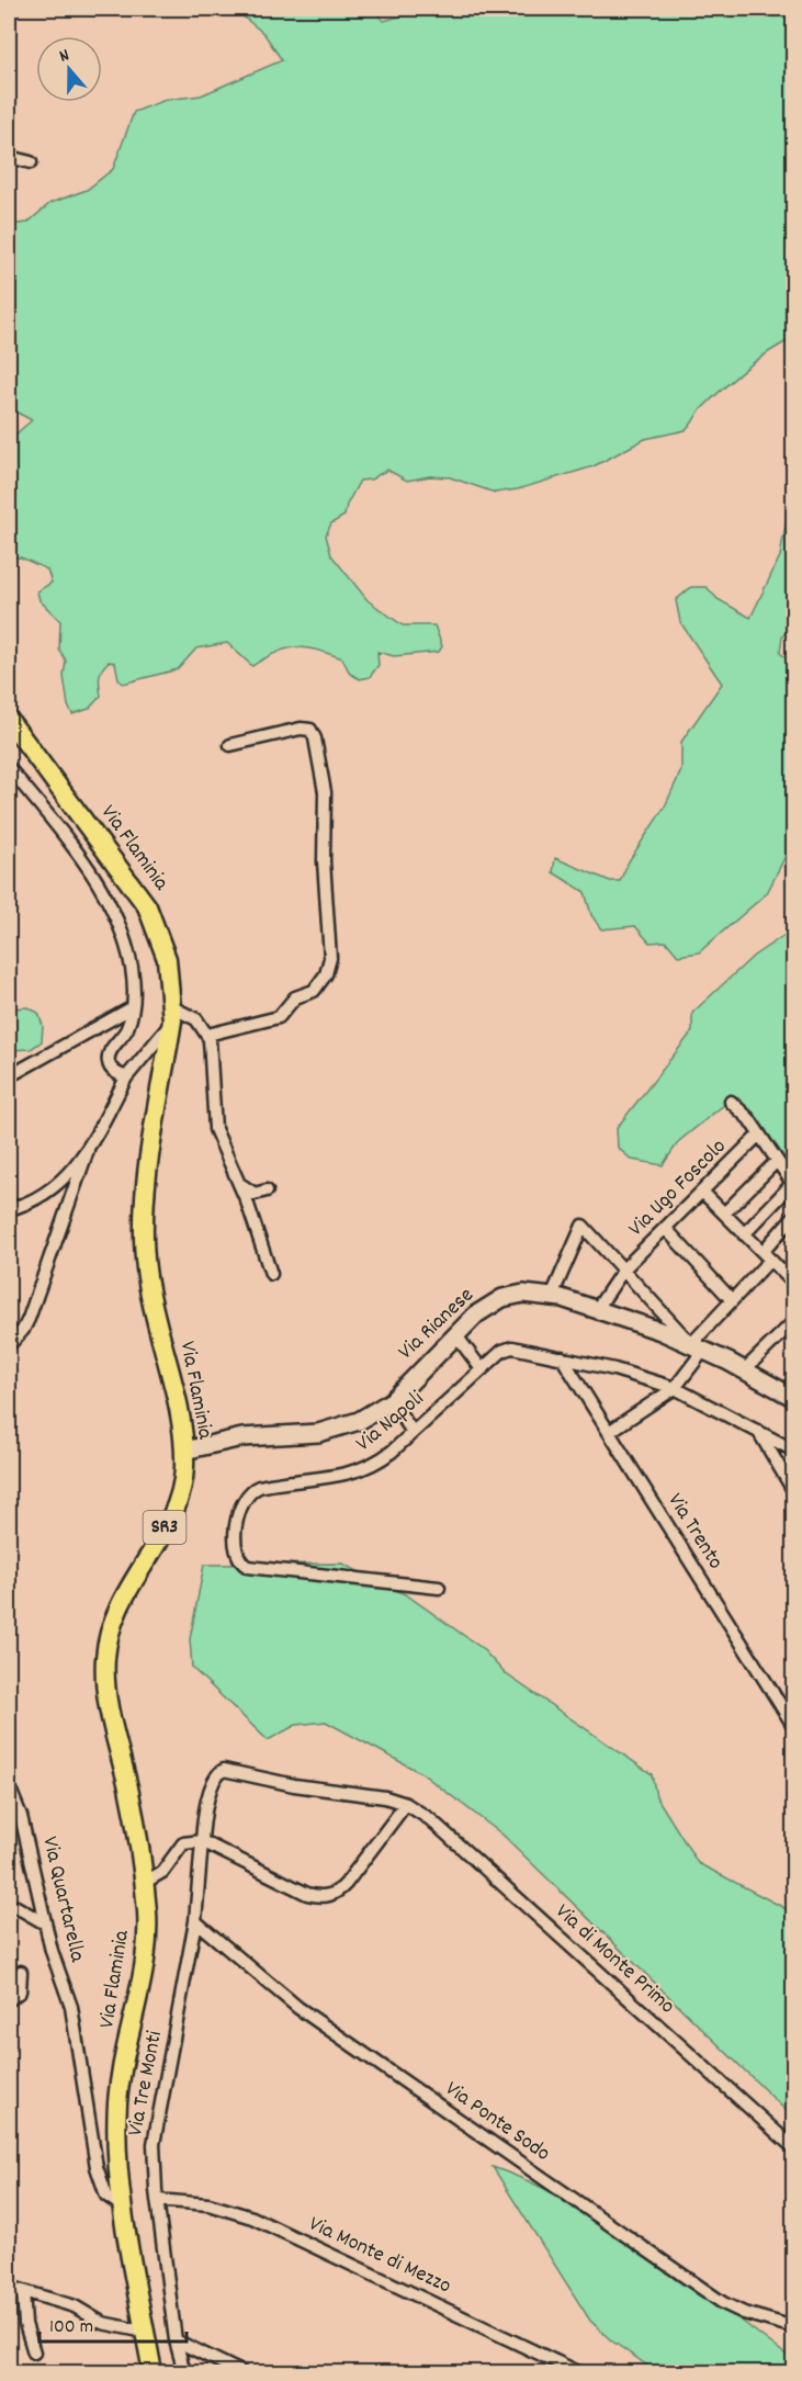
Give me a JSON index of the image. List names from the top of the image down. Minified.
{"streets":{"main road":["Via Flaminia","Via Rianese","SR3"],"street":["Via Ugo Foscolo","Via Napoli","Via Trento","Via Quartarella","Via di Monte Primo","Via Tre Monti","Via Ponte Sodo","Via Monte di Mezzo"]},"crossings":[["Via Flaminia","Via Rianese"],["Via Flaminia","Via Quartarella"],["Via Ugo Foscolo","Via Rianese"],["Via Napoli","Via Trento"],["Via di Monte Primo","Via Tre Monti"],["Via Tre Monti","Via Ponte Sodo"],["Via Tre Monti","Via Monte di Mezzo"]],"scale_bar":"100 m","north":"top"}
